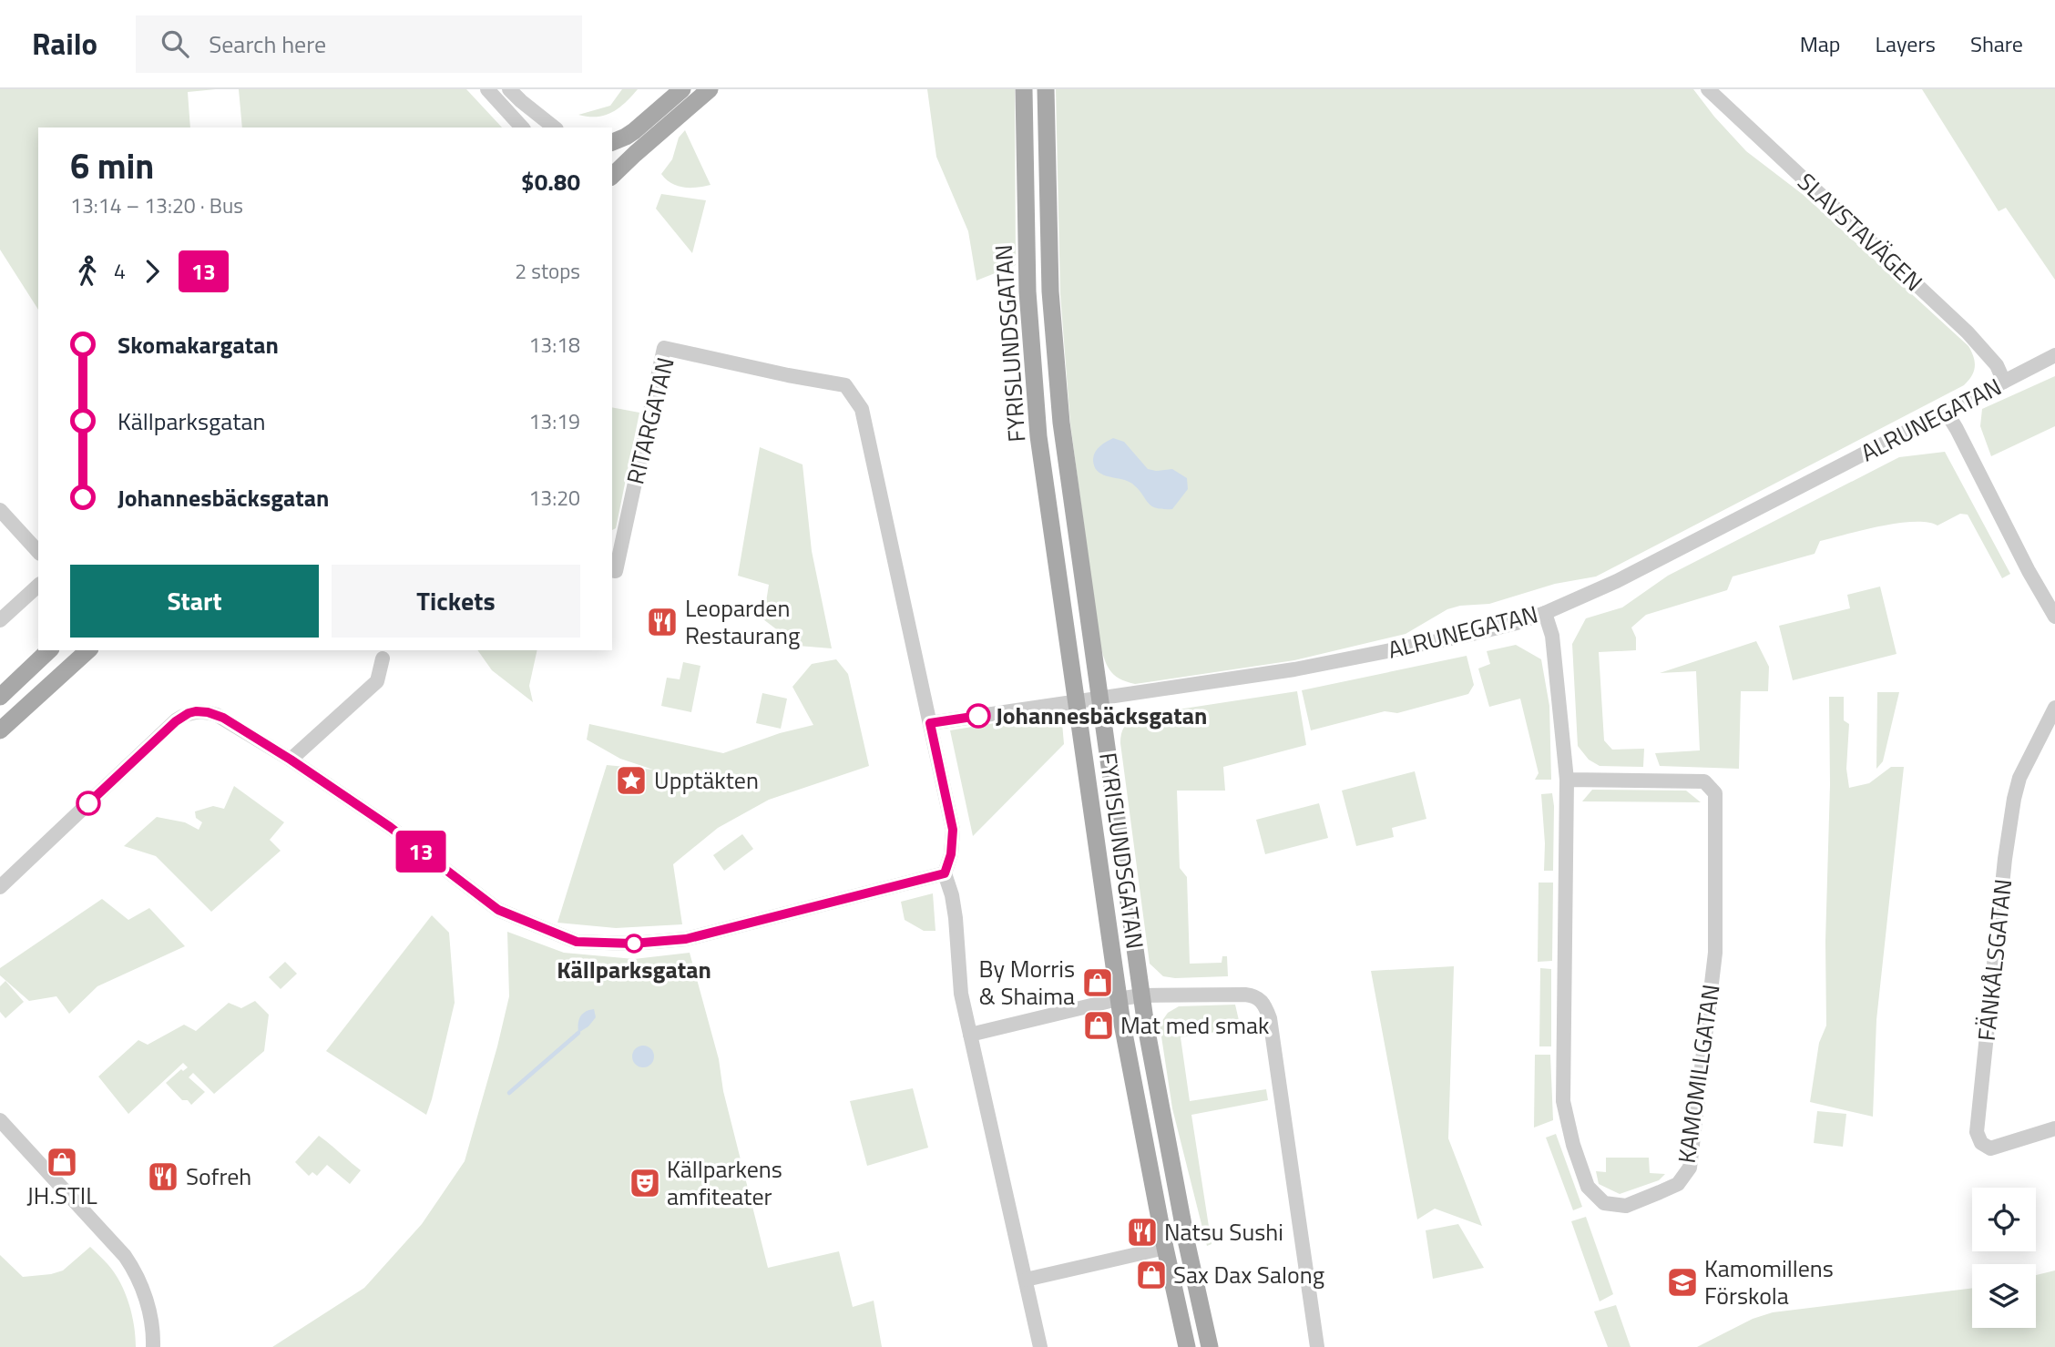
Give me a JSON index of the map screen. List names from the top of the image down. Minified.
{"streets":{"main road":["FYRISLUNDSGATAN"],"street":["SLAVSTAVÄGEN","ALRUNEGATAN","RITARGATAN","FÄNKÅLSGATAN","KAMOMILLGATAN"]},"crossings":[["SLAVSTAVÄGEN","ALRUNEGATAN"],["FYRISLUNDSGATAN","ALRUNEGATAN"],["ALRUNEGATAN","RITARGATAN"],["ALRUNEGATAN","KAMOMILLGATAN"]],"places":{"restaurant":["Leoparden Restaurang","Sofreh","Natsu Sushi"],"other":["Johannesbäcksgatan","Källparksgatan"],"place":["Upptäkten"],"shop":["By Morris & Shaima","Mat med smak","JH.STIL","Sax Dax Salong"],"theatre":["Källparkens amfiteater"],"school or university":["Kamomillens Förskola"]},"lines":["bus line 13"],"page":{"header":"Railo","search":"Search here","nav":["Map","Layers","Share"],"on_map":"13","heading":["6 min","13:14 – 13:20 · Bus","$0.80"],"legs":["4","13","2 stops"],"list":[{"name":"Skomakargatan","value":"13:18"},{"name":"Källparksgatan","value":"13:19"},{"name":"Johannesbäcksgatan","value":"13:20"}],"buttons":["Start","Tickets"]}}
